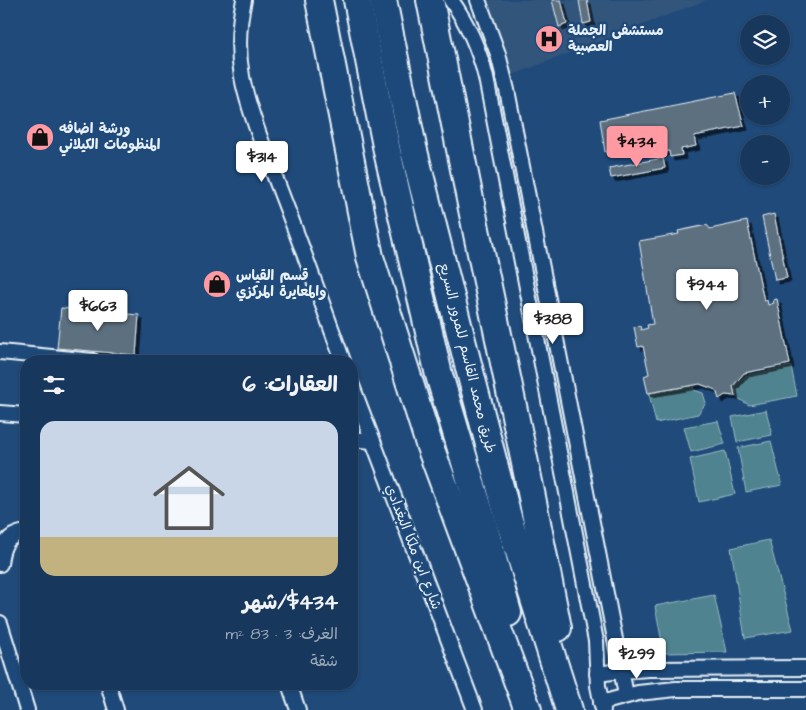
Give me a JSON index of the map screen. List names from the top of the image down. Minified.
{"streets":{"highway":["طريق محمد القاسم للمرور السريع"],"street":["شارع ابن ملكا البغدادي"]},"places":{"hospital":["مستشفى الجملة العصبية"],"shop":["ورشة اضافه المنظومات الكيلاني","قسم القياس والمعايرة المركزي"]},"page":{"map_buttons":["+","−"],"price":["$434","$314","$944","$663","$388","$299"],"heading":"العقارات: 6","list":[{"name":"$434/شهر","note":"الغرف: 3 · 83 m² · شقة"}]}}
